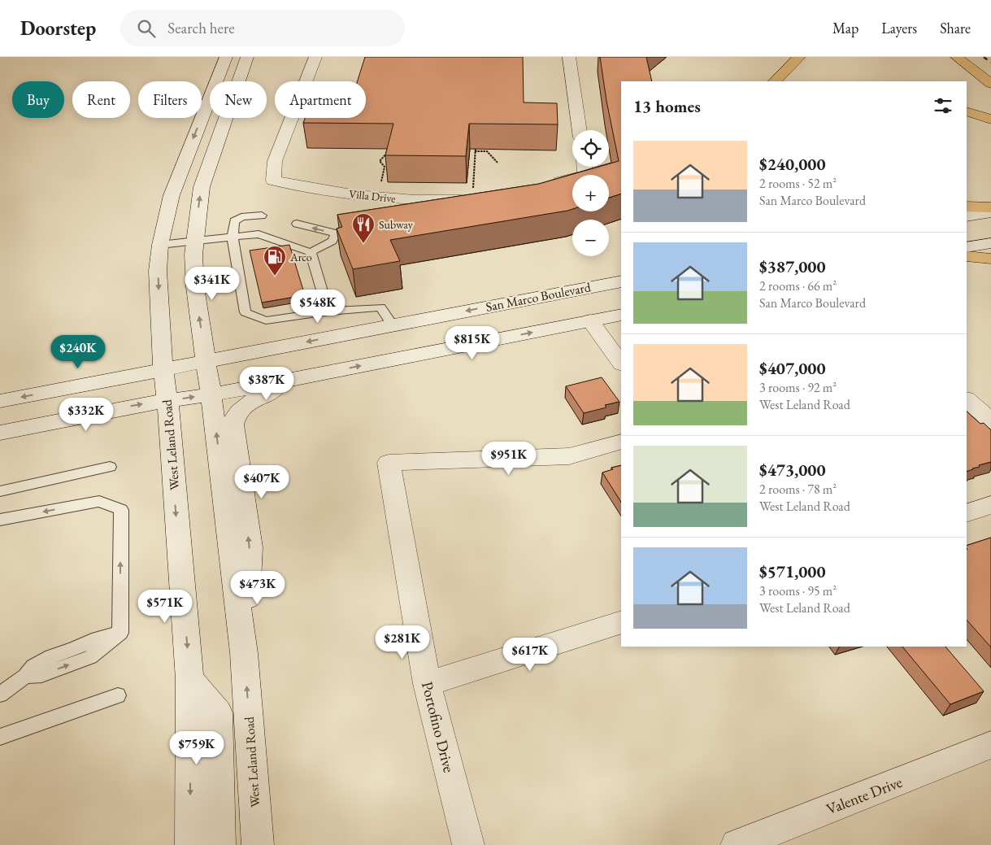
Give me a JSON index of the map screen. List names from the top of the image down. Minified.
{"streets":{"street":["Villa Drive","San Marco Boulevard","West Leland Road","Portofino Drive","Valente Drive"]},"crossings":[["San Marco Boulevard","West Leland Road"]],"places":{"restaurant":["Subway"],"fuel station":["Arco"]},"page":{"header":"Doorstep","search":"Search here","nav":["Map","Layers","Share"],"chip":["Buy","Rent","Filters","New","Apartment"],"heading":"13 homes","map_buttons":["+","−"],"list":[{"name":"$240,000","note":"2 rooms · 52 m² · San Marco Boulevard"},{"name":"$387,000","note":"2 rooms · 66 m² · San Marco Boulevard"},{"name":"$407,000","note":"3 rooms · 92 m² · West Leland Road"},{"name":"$473,000","note":"2 rooms · 78 m² · West Leland Road"},{"name":"$571,000","note":"3 rooms · 95 m² · West Leland Road"}],"price":["$341K","$548K","$815K","$240K","$387K","$332K","$951K","$407K","$473K","$571K","$281K","$617K","$759K"]}}
